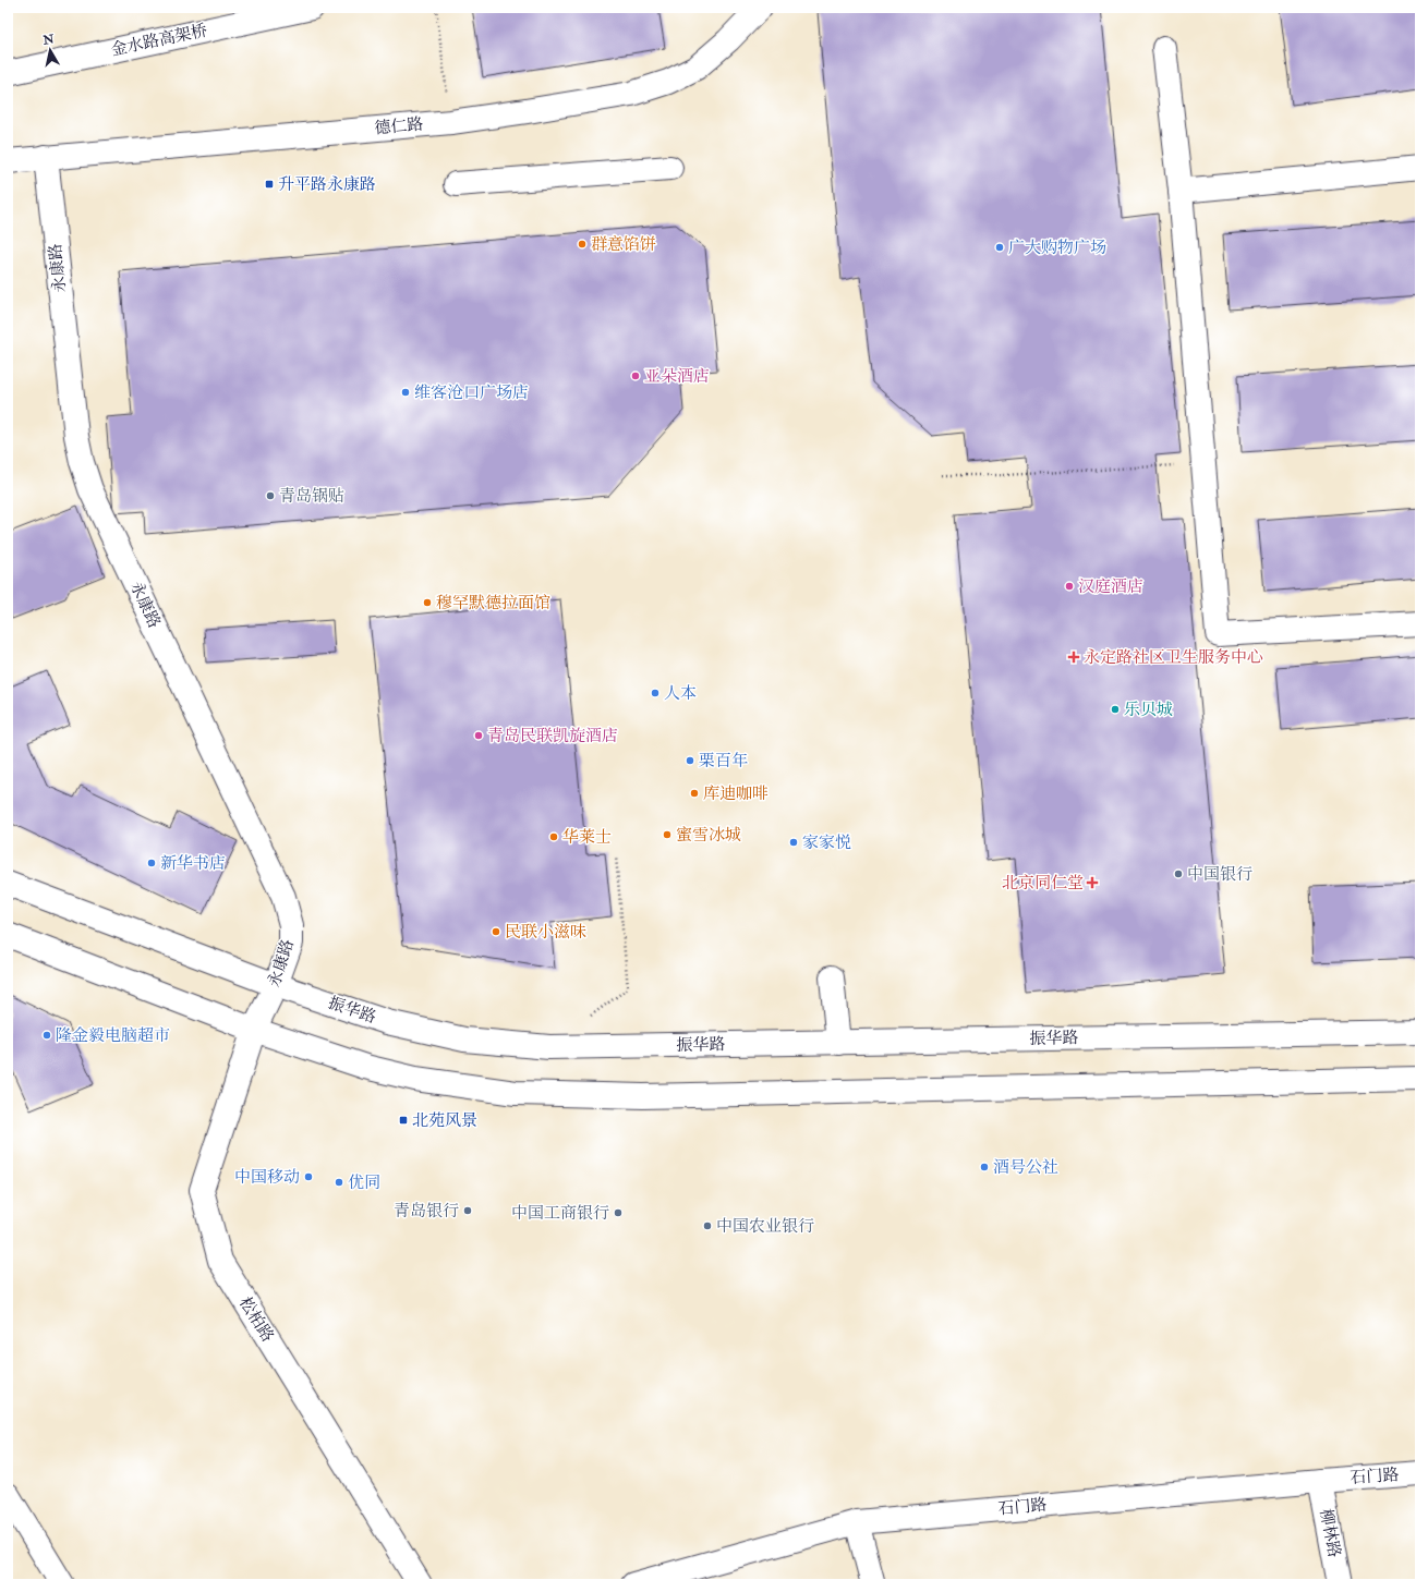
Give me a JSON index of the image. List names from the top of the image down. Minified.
{"streets":{"main road":["金水路高架桥","德仁路","永康路","振华路","松柏路","石门路","柳林路"]},"crossings":[["德仁路","永康路"],["永康路","振华路"],["永康路","松柏路"],["石门路","柳林路"]],"places":{"transit":["升平路永康路","北苑风景"],"other":["群意馅饼","广大购物广场","亚朵酒店","维客沧口广场店","青岛锅贴","汉庭酒店","穆罕默德拉面馆","人本","乐贝城","青岛民联凯旋酒店","栗百年","库迪咖啡","蜜雪冰城","华莱士","家家悦","新华书店","中国银行","民联小滋味","隆金毅电脑超市","酒号公社","中国移动","优同","青岛银行","中国工商银行","中国农业银行"],"health":["永定路社区卫生服务中心","北京同仁堂"]},"north":"top"}
